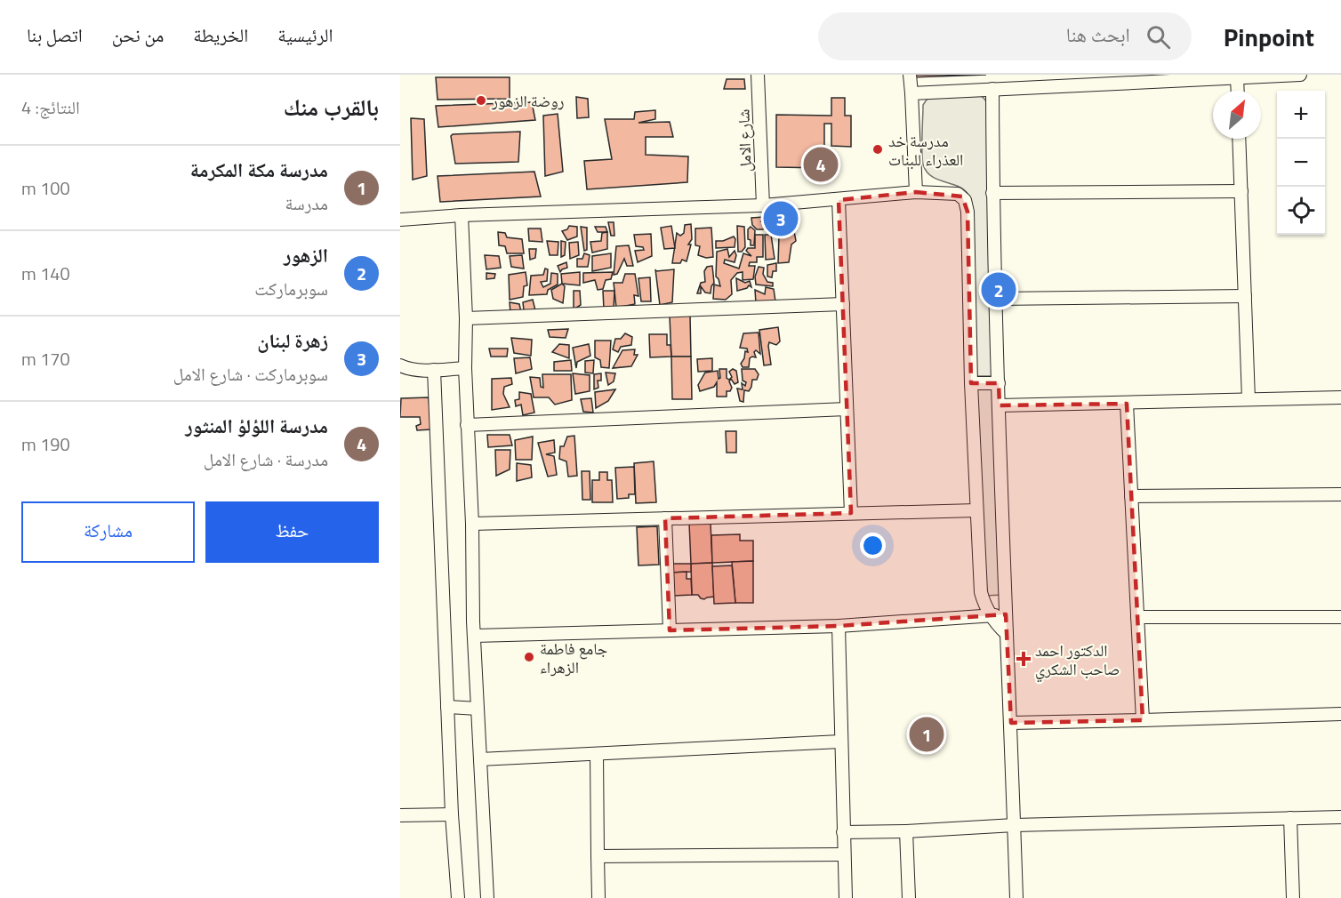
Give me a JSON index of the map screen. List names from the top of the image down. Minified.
{"streets":{"street":["شارع الامل"]},"places":{"other":["روضة الزهور","مدرسة خد العذراء للبنات","جامع فاطمة الزهراء"],"health":["الدكتور احمد صاحب الشكري"]},"north":"top right","page":{"header":"Pinpoint","search":"ابحث هنا","nav":["الرئيسية","الخريطة","من نحن","اتصل بنا"],"heading":["بالقرب منك","النتائج: 4"],"map_buttons":["+","−"],"list":[{"mark":"1","name":"مدرسة مكة المكرمة","note":"مدرسة","value":"100 m"},{"mark":"2","name":"الزهور","note":"سوبرماركت","value":"140 m"},{"mark":"3","name":"زهرة لبنان","note":"سوبرماركت · شارع الامل","value":"170 m"},{"mark":"4","name":"مدرسة اللؤلؤ المنثور","note":"مدرسة · شارع الامل","value":"190 m"}],"pins":["4","3","2","1"],"buttons":["حفظ","مشاركة"]}}
